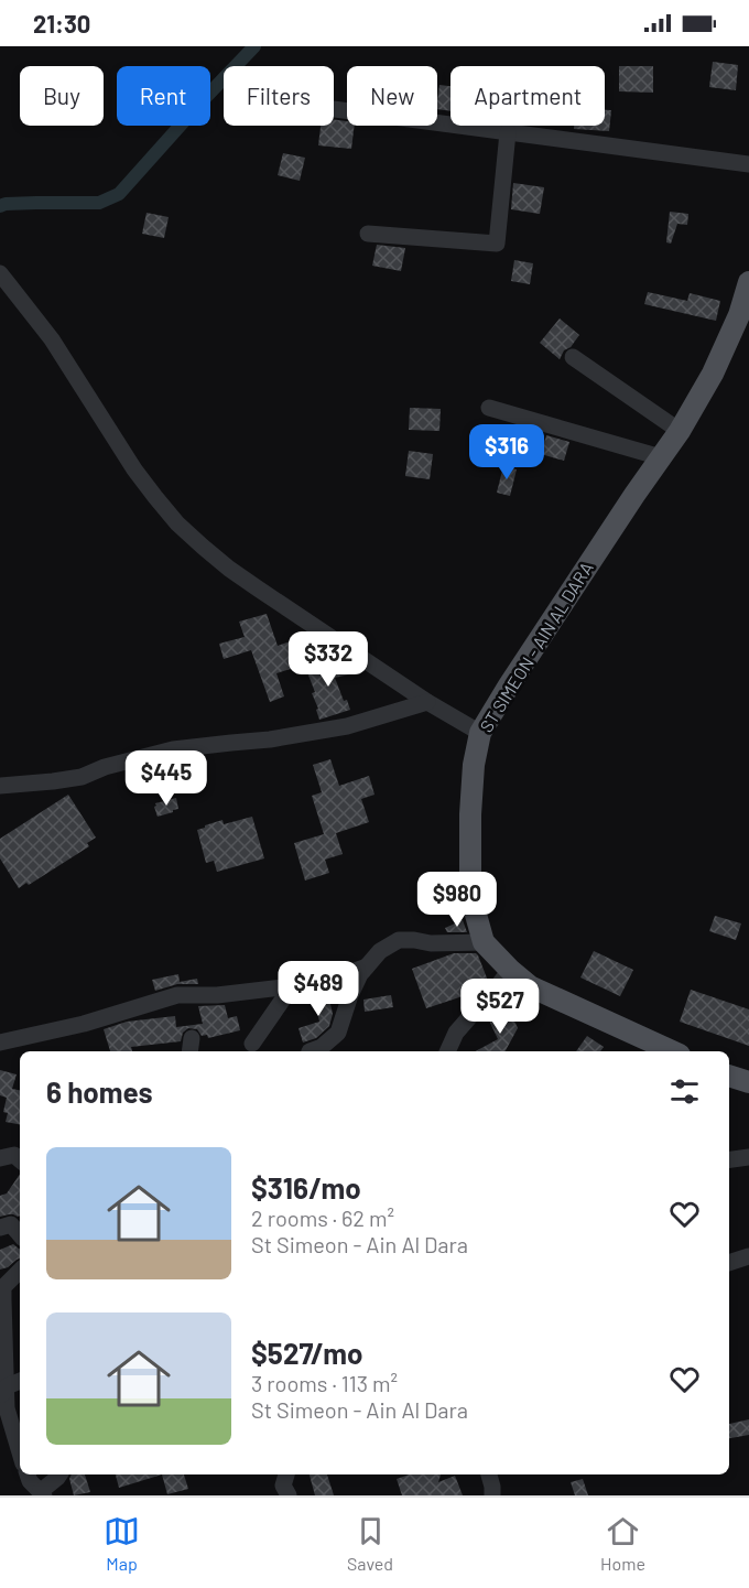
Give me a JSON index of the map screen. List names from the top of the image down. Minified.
{"streets":{"main road":["ST SIMEON - AIN AL DARA"]},"page":{"status":"21:30","chip":["Buy","Rent","Filters","New","Apartment"],"price":["$316","$332","$445","$980","$489","$527"],"heading":"6 homes","list":[{"name":"$316/mo","note":"2 rooms · 62 m² · St Simeon - Ain Al Dara"},{"name":"$527/mo","note":"3 rooms · 113 m² · St Simeon - Ain Al Dara"}],"tabs":["Map","Saved","Home"]}}
